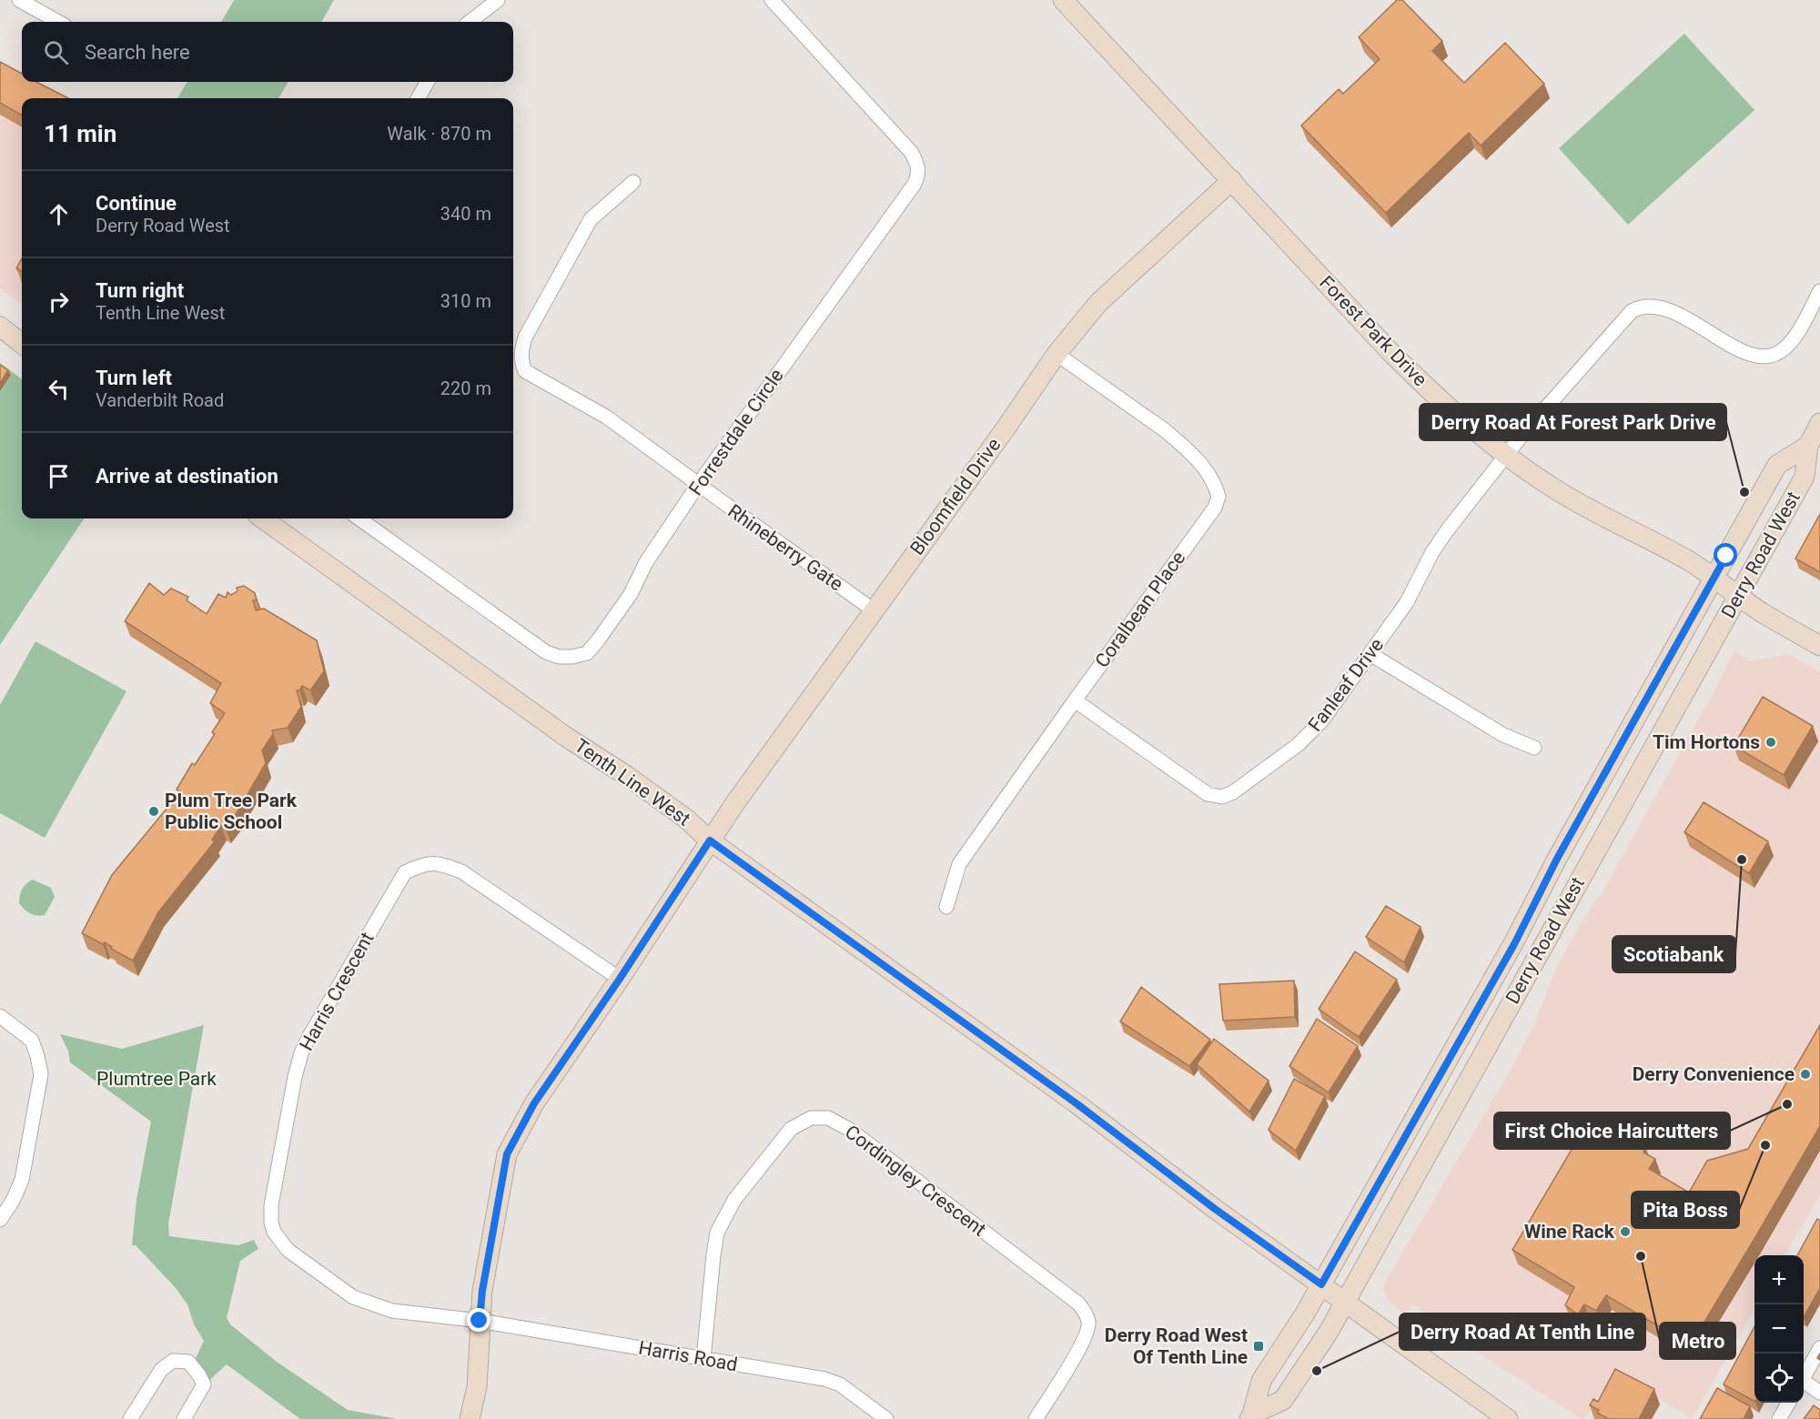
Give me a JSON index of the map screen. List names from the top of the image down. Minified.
{"streets":{"street":["Forest Park Drive","Forrestdale Circle","Bloomfield Drive","Rhineberry Gate","Derry Road West","Coralbean Place","Fanleaf Drive","Tenth Line West","Harris Crescent","Cordingley Crescent","Harris Road"]},"crossings":[["Forest Park Drive","Bloomfield Drive"],["Forest Park Drive","Derry Road West"],["Forest Park Drive","Fanleaf Drive"],["Forrestdale Circle","Rhineberry Gate"],["Bloomfield Drive","Rhineberry Gate"],["Bloomfield Drive","Coralbean Place"],["Bloomfield Drive","Tenth Line West"],["Bloomfield Drive","Harris Crescent"],["Bloomfield Drive","Harris Road"],["Derry Road West","Tenth Line West"],["Coralbean Place","Fanleaf Drive"],["Harris Crescent","Harris Road"],["Cordingley Crescent","Harris Road"]],"parks":["Plumtree Park"],"places":{"other":["Derry Road At Forest Park Drive","Tim Hortons","Plum Tree Park Public School","Scotiabank","Derry Convenience","First Choice Haircutters","Pita Boss","Wine Rack","Metro","Derry Road At Tenth Line"],"transit":["Derry Road West Of Tenth Line"]},"page":{"search":"Search here","heading":["11 min","Walk · 870 m"],"list":[["Continue","Derry Road West","340 m"],["Turn right","Tenth Line West","310 m"],["Turn left","Vanderbilt Road","220 m"],"Arrive at destination"],"map_buttons":["+","−"]}}
